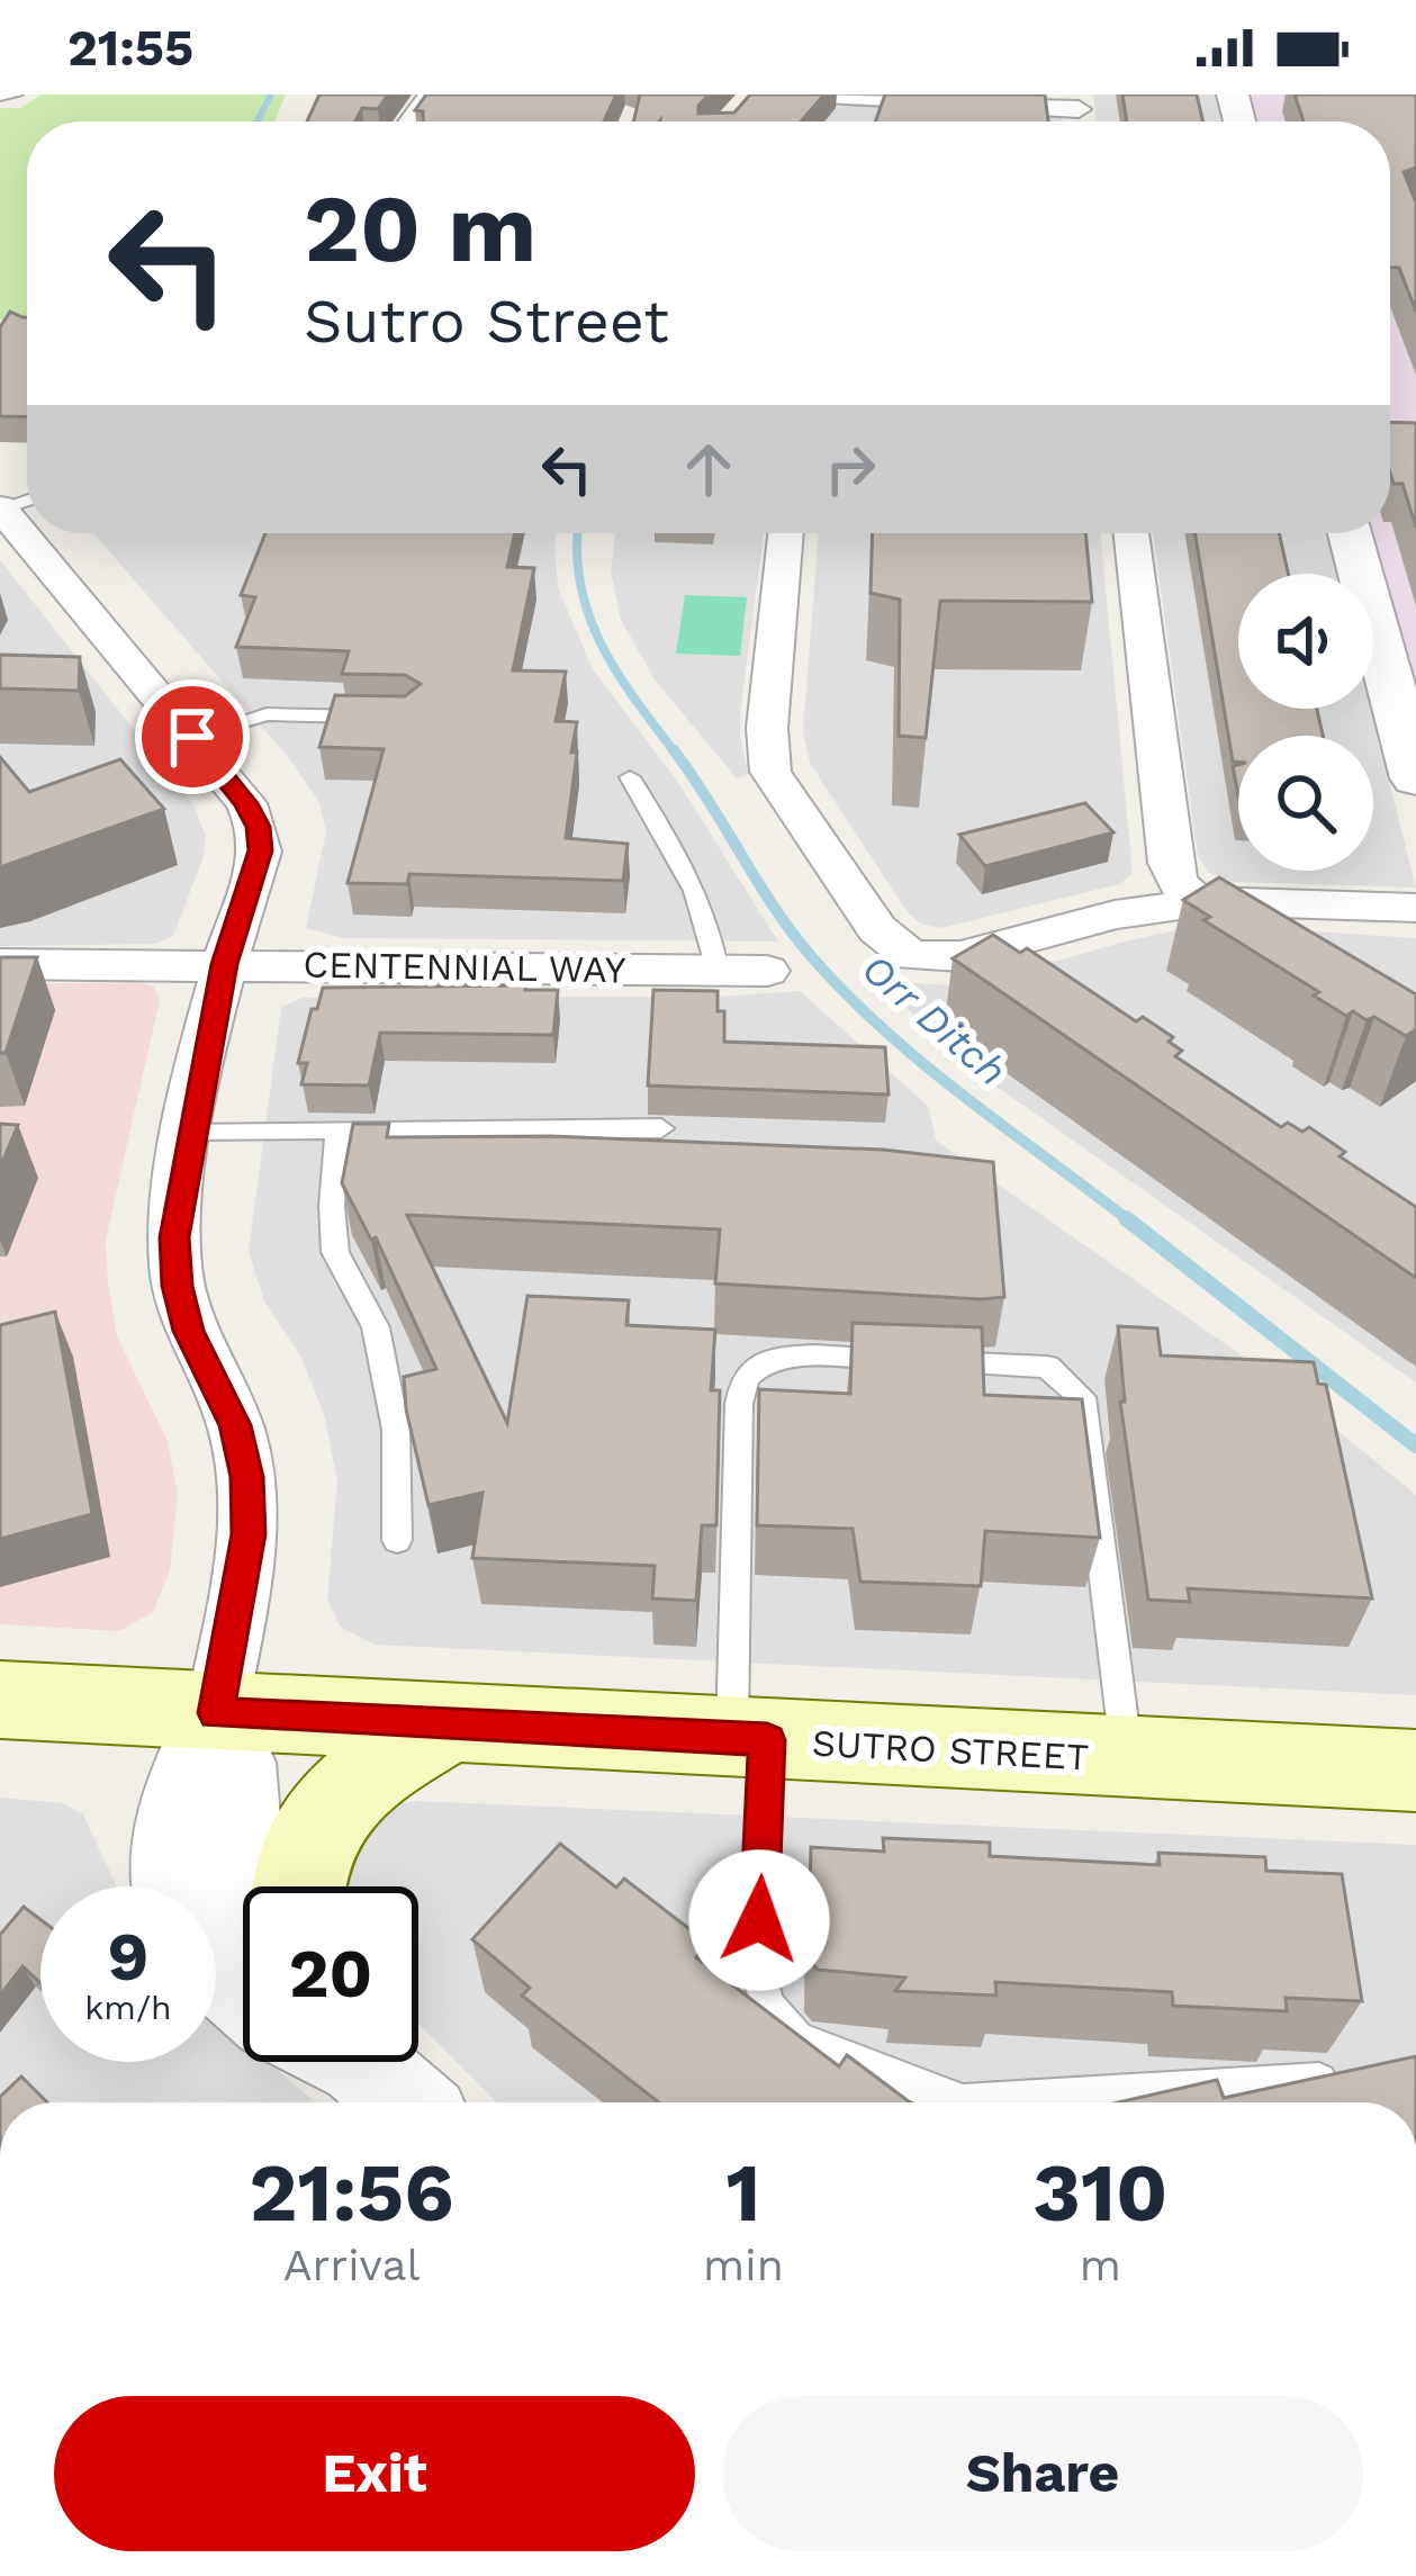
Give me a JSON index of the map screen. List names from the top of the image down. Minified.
{"streets":{"main road":["SUTRO STREET"],"street":["CENTENNIAL WAY"]},"water":["Orr Ditch"],"page":{"status":"21:55","turn":["20 m","Sutro Street"],"speed":"9 km/h","limit":"20","eta":["21:56","Arrival","1","min","310","m"],"buttons":["Exit","Share"]}}
